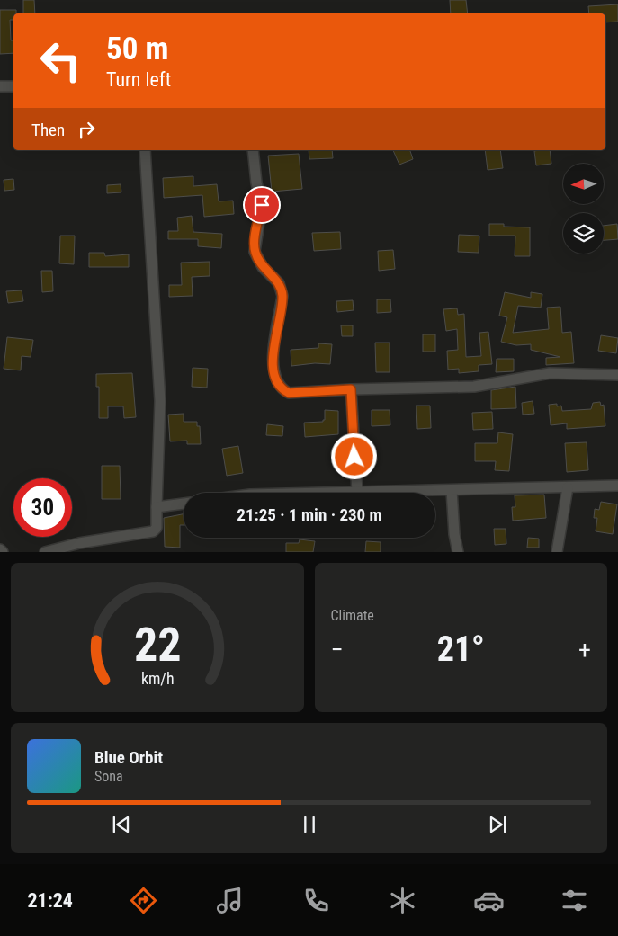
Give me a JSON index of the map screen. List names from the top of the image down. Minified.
{"north":"left","page":{"turn":["50 m","Turn left"],"then":"Then","limit":"30","trip":"21:25 · 1 min · 230 m","tile":"Climate","heat":["−","21°","+"],"song":["Blue Orbit","Sona"],"tabs":"21:24","gauge":["22","km/h"]}}
